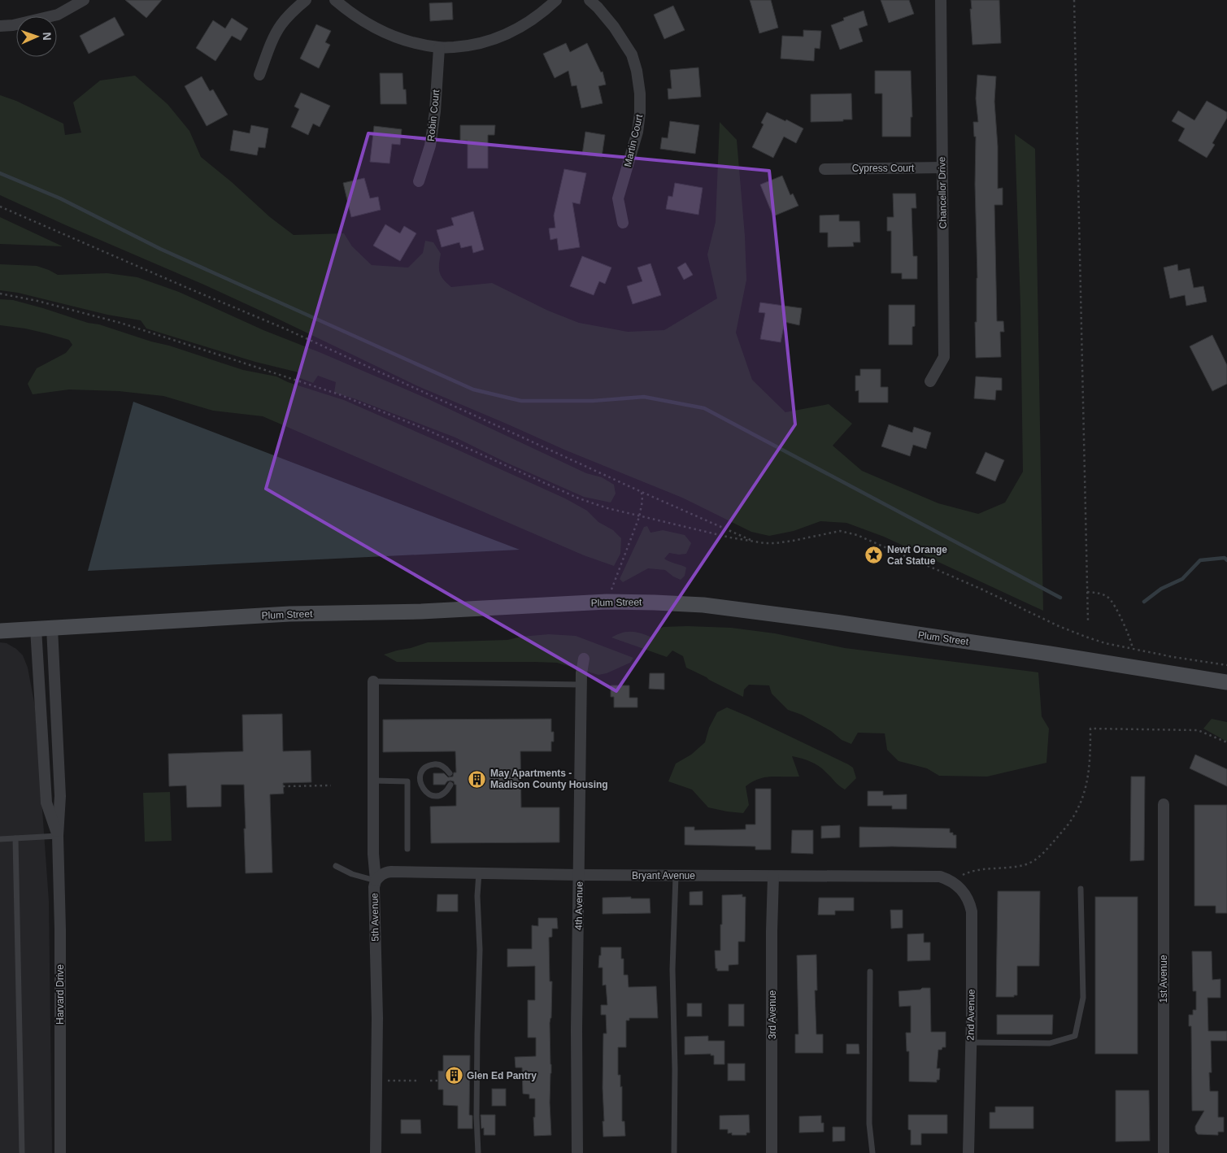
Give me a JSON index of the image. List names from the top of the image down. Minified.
{"streets":{"main road":["Plum Street"],"street":["Robin Court","Martin Court","Cypress Court","Chancellor Drive","Bryant Avenue","4th Avenue","5th Avenue","1st Avenue","Harvard Drive","3rd Avenue","2nd Avenue"]},"crossings":[["Cypress Court","Chancellor Drive"],["Plum Street","Harvard Drive"],["Bryant Avenue","4th Avenue"],["Bryant Avenue","5th Avenue"],["Bryant Avenue","3rd Avenue"],["Bryant Avenue","2nd Avenue"]],"places":{"place":["Newt Orange Cat Statue"],"building":["May Apartments - Madison County Housing","Glen Ed Pantry"]},"north":"right"}
